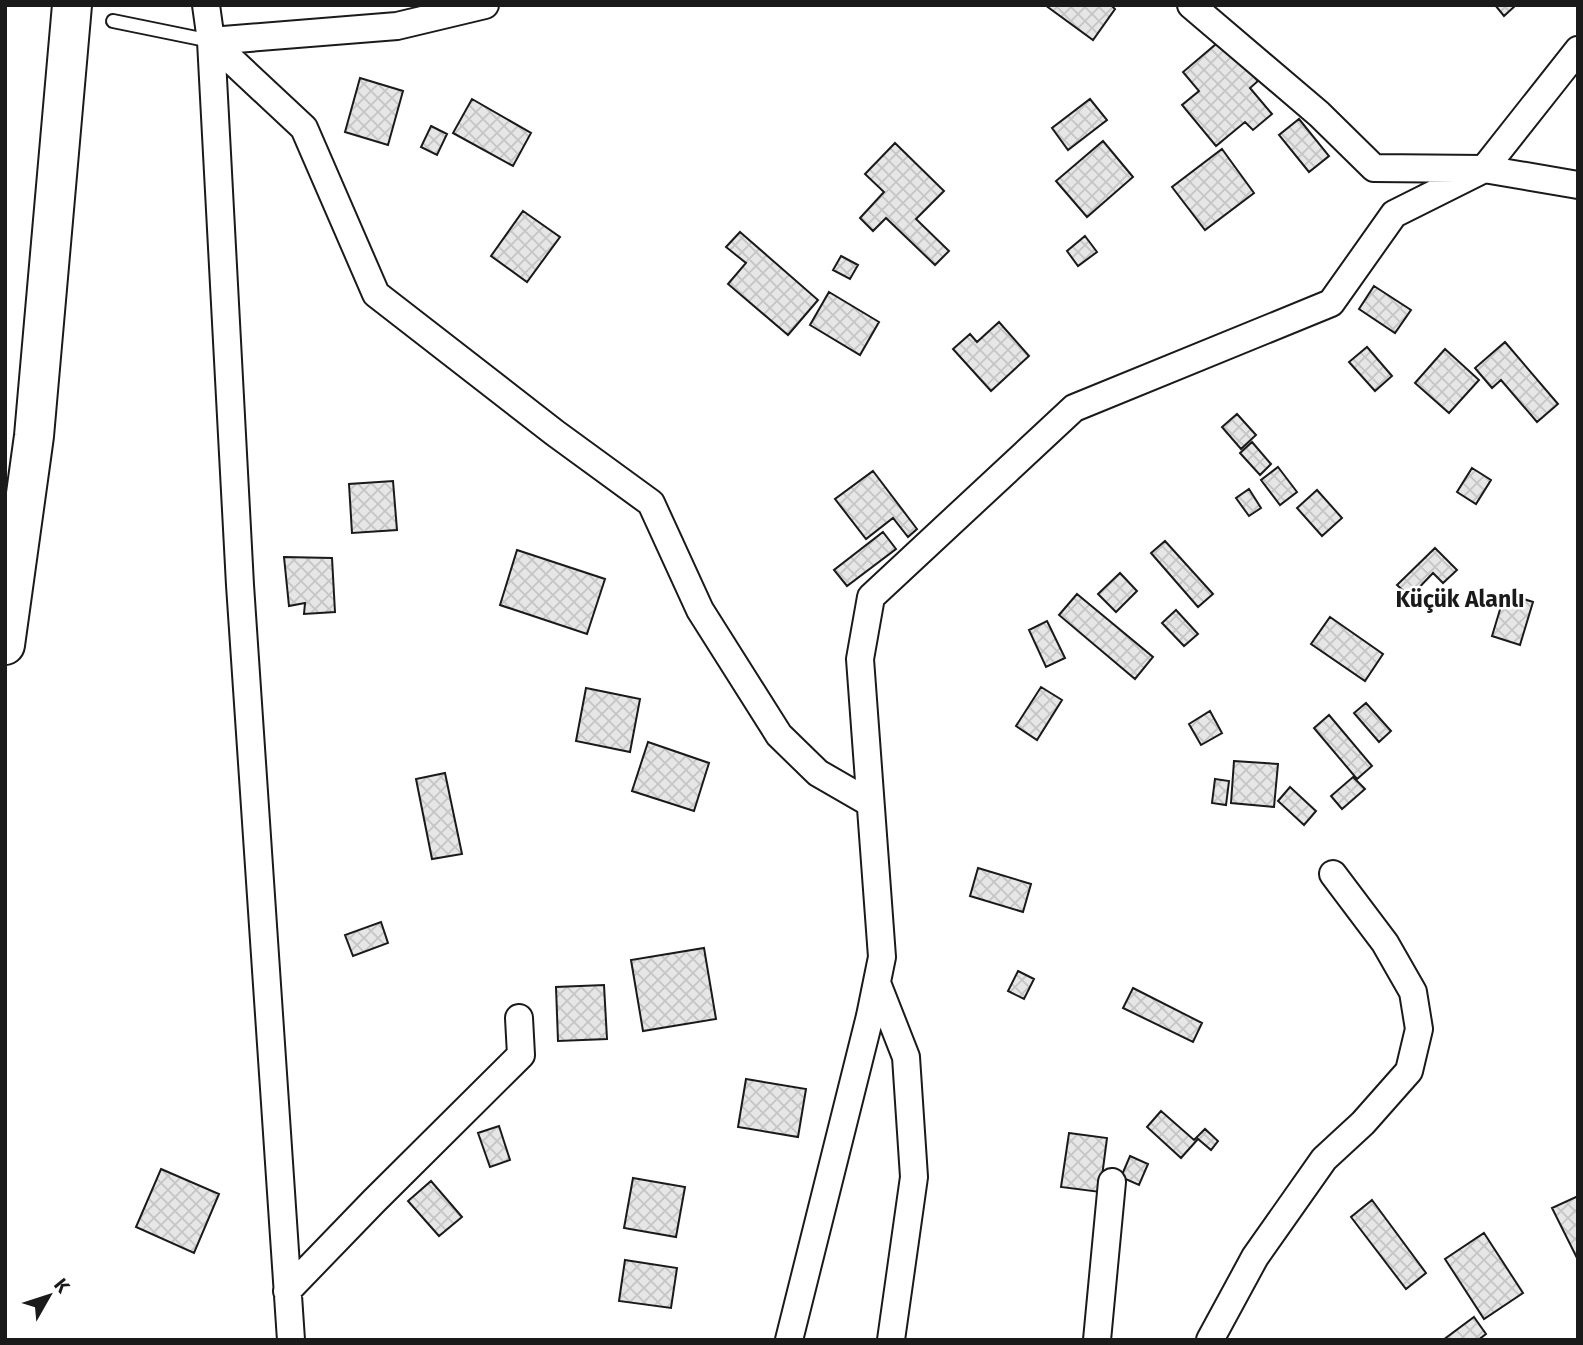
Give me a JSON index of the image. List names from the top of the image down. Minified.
{"districts":["Küçük Alanlı"],"north":"top right"}
